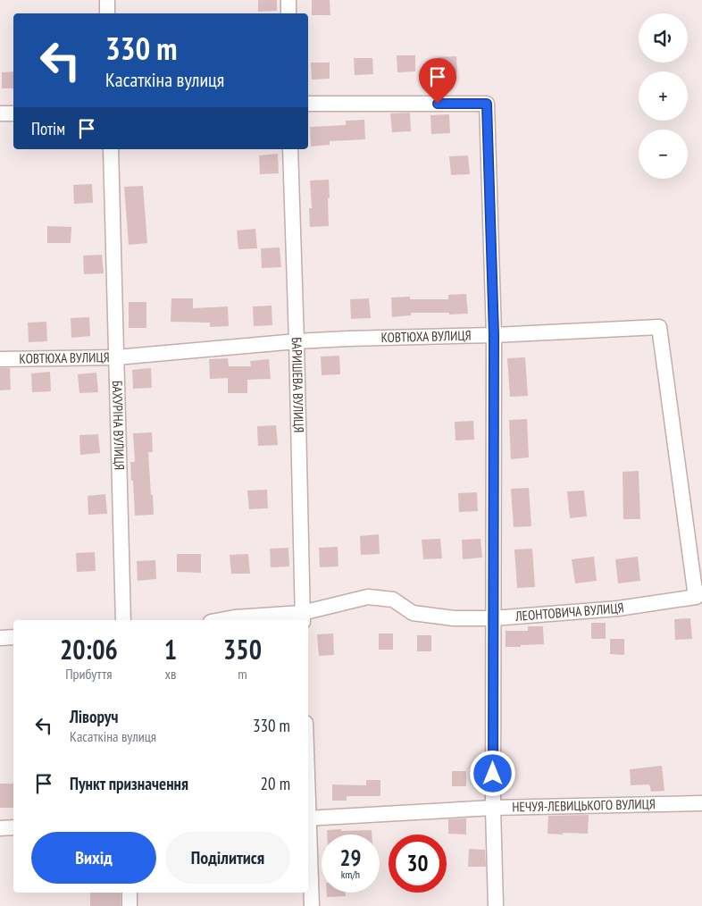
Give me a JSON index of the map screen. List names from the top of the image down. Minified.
{"streets":{"street":["КОВТЮХА ВУЛИЦЯ","БАРИШЕВА ВУЛИЦЯ","БАХУРІНА ВУЛИЦЯ","ЛЕОНТОВИЧА ВУЛИЦЯ","НЕЧУЯ-ЛЕВИЦЬКОГО ВУЛИЦЯ"]},"crossings":[["КОВТЮХА ВУЛИЦЯ","БАРИШЕВА ВУЛИЦЯ"],["КОВТЮХА ВУЛИЦЯ","БАХУРІНА ВУЛИЦЯ"],["КОВТЮХА ВУЛИЦЯ","ЛЕОНТОВИЧА ВУЛИЦЯ"],["БАРИШЕВА ВУЛИЦЯ","ЛЕОНТОВИЧА ВУЛИЦЯ"]],"page":{"map_buttons":["+","−"],"turn":["330 m","Касаткіна вулиця"],"then":"Потім","eta":["20:06","Прибуття","1","хв","350","m"],"list":[{"name":"Ліворуч","note":"Касаткіна вулиця","value":"330 m"},{"name":"Пункт призначення","value":"20 m"}],"buttons":["Вихід","Поділитися"],"speed":"29 km/h","limit":"30"}}
